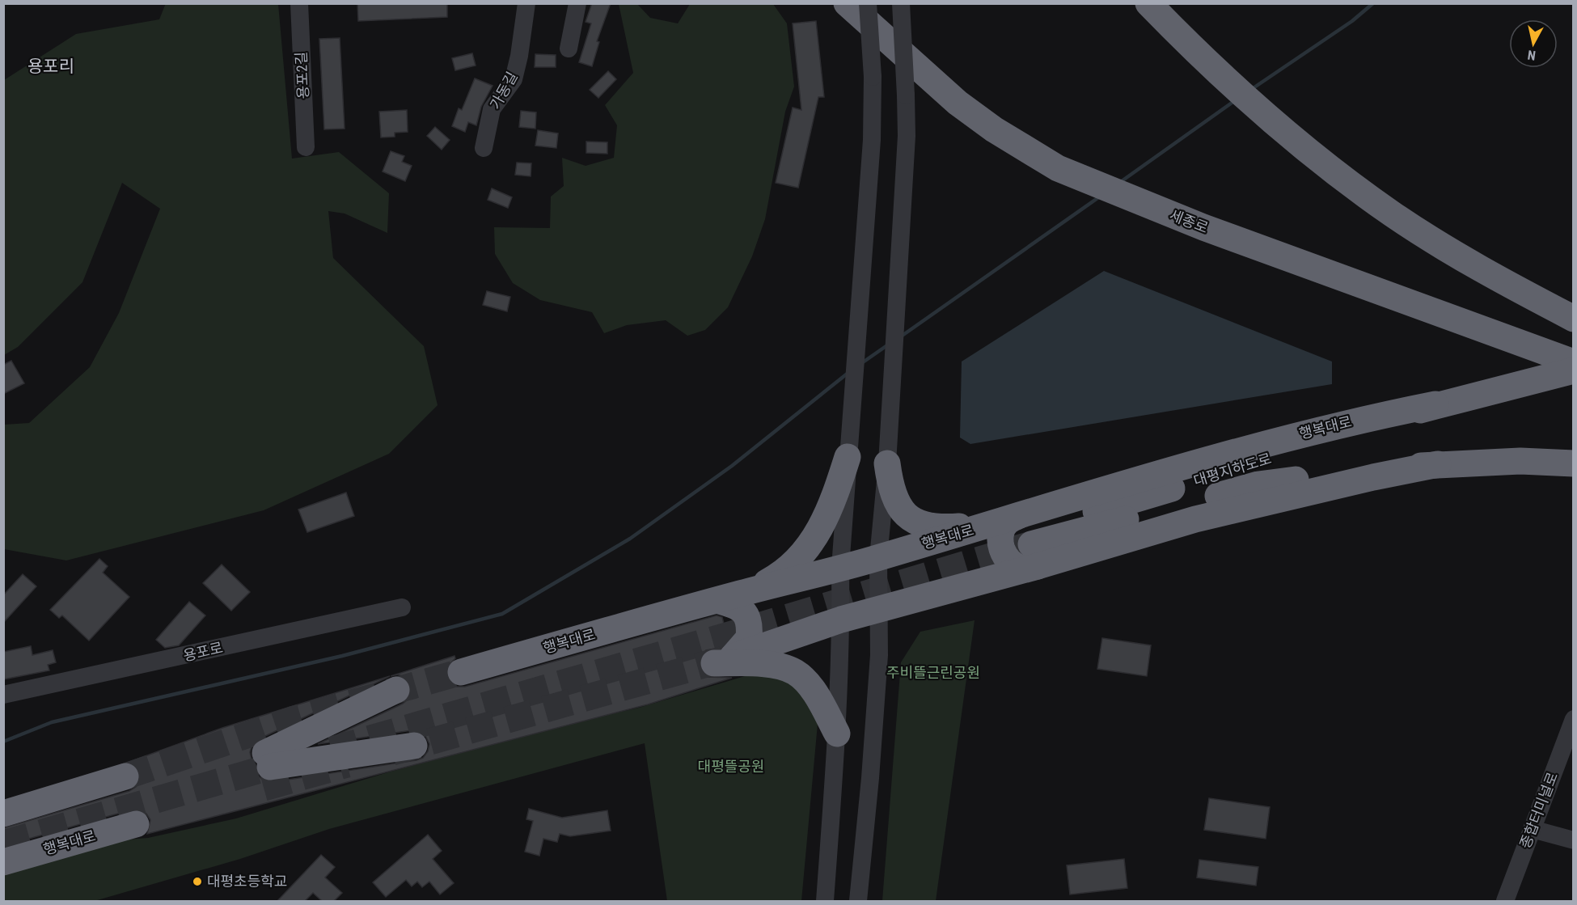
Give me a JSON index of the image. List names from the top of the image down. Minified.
{"streets":{"highway":["세종로","행복대로","대평지하도로"],"street":["용포2길","가동길","용포로","종합터미널로"]},"crossings":[["행복대로","대평지하도로"]],"districts":["용포리"],"parks":["주비뜰근린공원","대평뜰공원"],"places":["대평초등학교"],"north":"bottom"}
